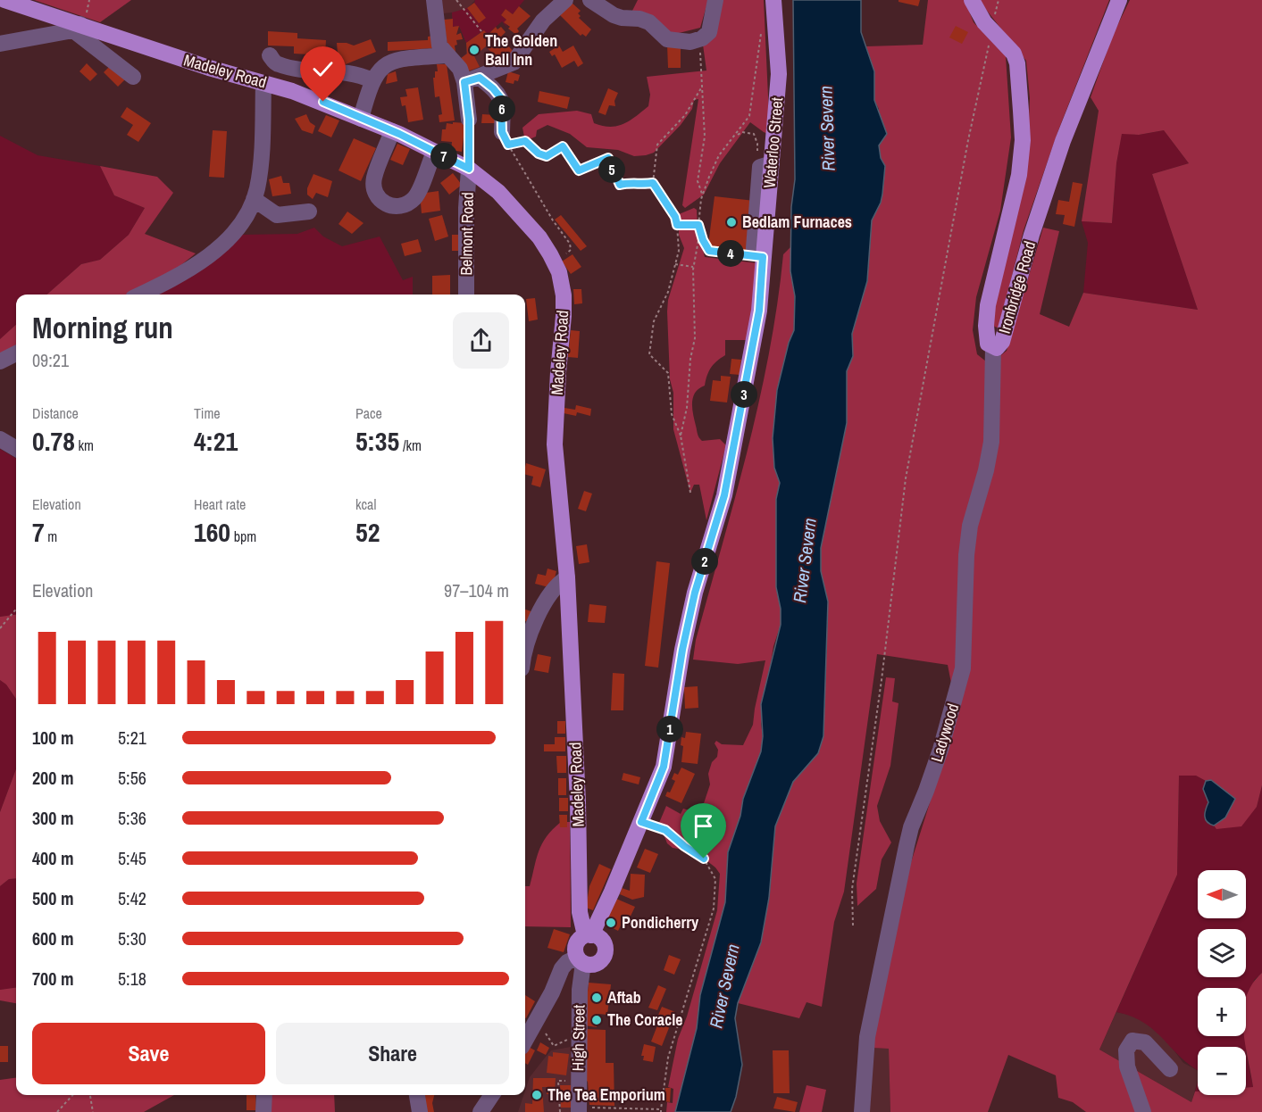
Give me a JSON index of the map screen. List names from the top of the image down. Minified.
{"streets":{"main road":["Madeley Road","Waterloo Street","Ironbridge Road"],"street":["Belmont Road","Ladywood","High Street"]},"crossings":[["Madeley Road","Waterloo Street"],["Madeley Road","Belmont Road"],["Madeley Road","High Street"],["Waterloo Street","High Street"],["Ironbridge Road","Ladywood"]],"water":["River Severn"],"places":["The Golden Ball Inn","Bedlam Furnaces","Pondicherry","Aftab","The Coracle","The Tea Emporium"],"north":"left","page":{"pins":["6","7","5","4","3","2","1"],"heading":["Morning run","09:21"],"stats":[["Distance","0.78 km"],["Time","4:21"],["Pace","5:35 /km"],["Elevation","7 m"],["Heart rate","160 bpm"],["kcal","52"]],"chart":["Elevation","97–104 m"],"list":[{"name":"100 m","note":"5:21"},{"name":"200 m","note":"5:56"},{"name":"300 m","note":"5:36"},{"name":"400 m","note":"5:45"},{"name":"500 m","note":"5:42"},{"name":"600 m","note":"5:30"},{"name":"700 m","note":"5:18"}],"map_buttons":["+","−"],"buttons":["Save","Share"]}}
